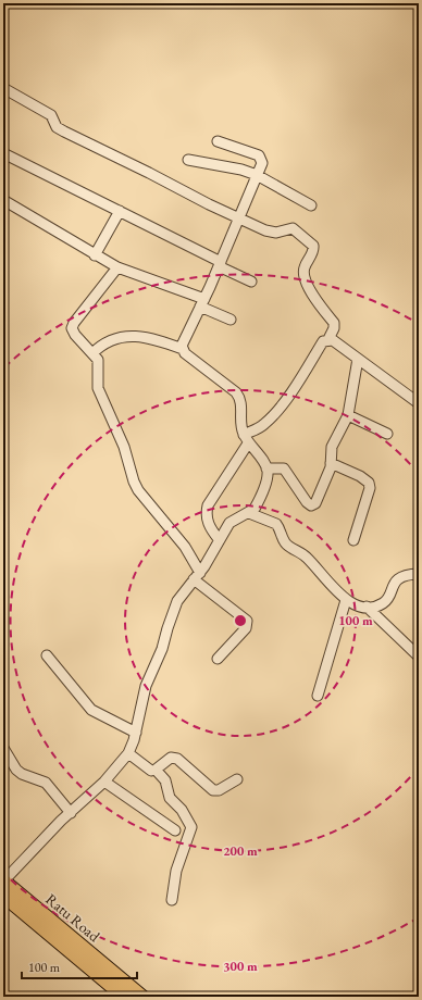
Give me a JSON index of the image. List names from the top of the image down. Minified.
{"streets":{"main road":["Ratu Road"]},"scale_bar":"100 m","rings":["100 m","200 m","300 m"]}
